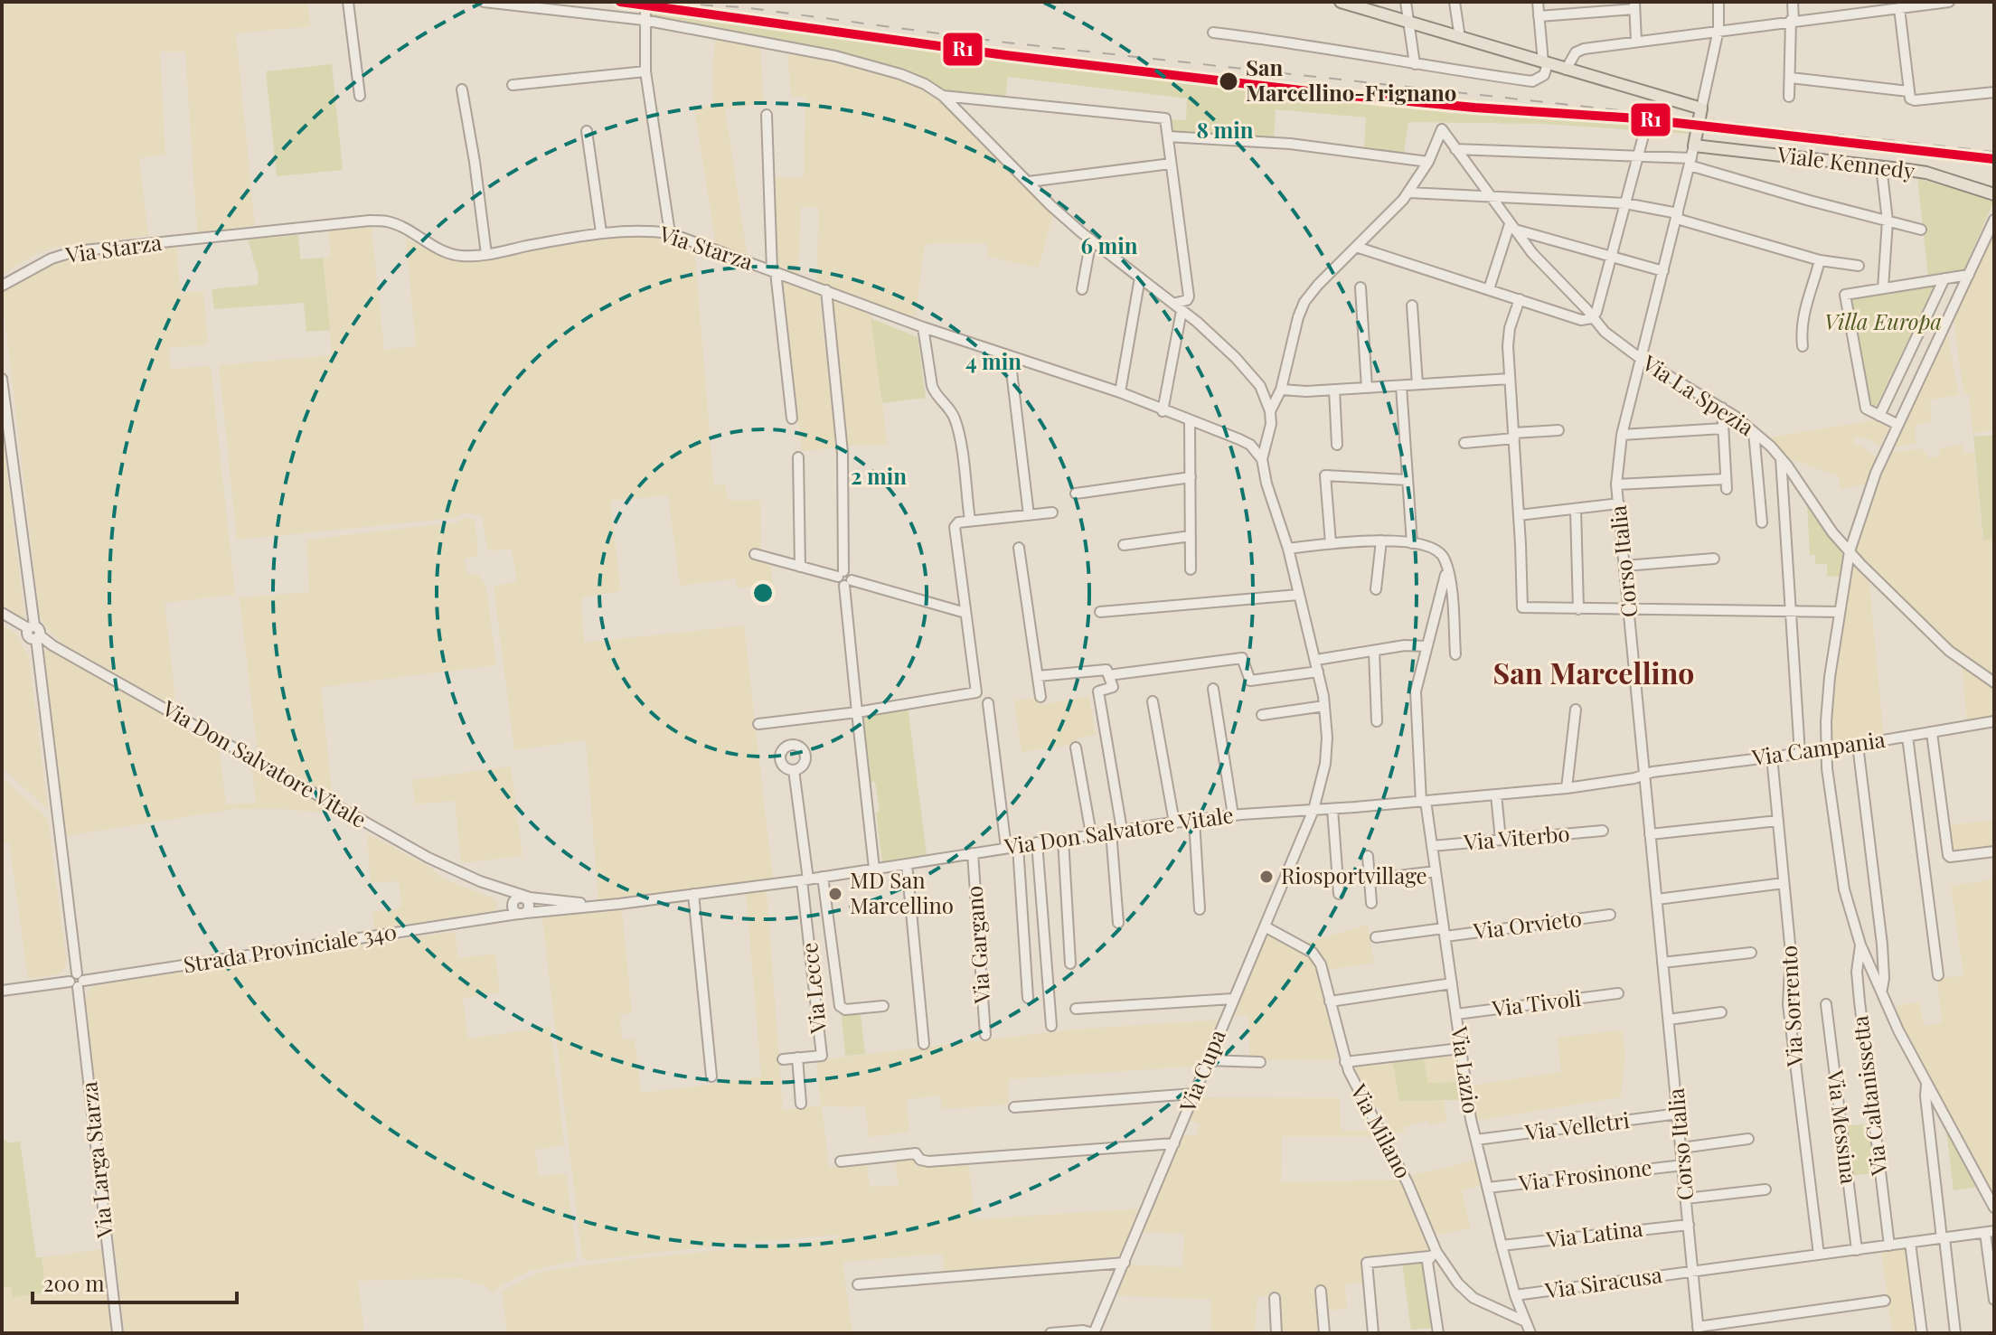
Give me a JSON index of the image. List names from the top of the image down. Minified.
{"streets":{"main road":["Viale Kennedy","Corso Italia"],"street":["Via Starza","Via La Spezia","Via Campania","Via Don Salvatore Vitale","Via Viterbo","Via Orvieto","Via Gargano","Strada Provinciale 340","Via Lecce","Via Tivoli","Via Sorrento","Via Lazio","Via Cupa","Via Caltanissetta","Via Velletri","Via Messina","Via Milano","Via Larga Starza","Via Frosinone","Via Latina","Via Siracusa"]},"crossings":[["Viale Kennedy","Corso Italia"],["Via Starza","Via Cupa"],["Via La Spezia","Corso Italia"],["Corso Italia","Via Campania"],["Corso Italia","Via Don Salvatore Vitale"],["Corso Italia","Via Velletri"],["Corso Italia","Via Frosinone"],["Corso Italia","Via Latina"],["Corso Italia","Via Siracusa"],["Via Campania","Via Don Salvatore Vitale"],["Via Campania","Via Sorrento"],["Via Don Salvatore Vitale","Via Gargano"],["Via Don Salvatore Vitale","Strada Provinciale 340"],["Via Don Salvatore Vitale","Via Lecce"],["Via Don Salvatore Vitale","Via Lazio"],["Via Don Salvatore Vitale","Via Cupa"],["Via Don Salvatore Vitale","Via Larga Starza"],["Via Viterbo","Via Lazio"],["Via Orvieto","Via Lazio"],["Strada Provinciale 340","Via Larga Starza"],["Via Tivoli","Via Lazio"],["Via Lazio","Via Velletri"],["Via Lazio","Via Milano"],["Via Lazio","Via Frosinone"],["Via Lazio","Via Latina"],["Via Lazio","Via Siracusa"],["Via Cupa","Via Milano"]],"districts":["San Marcellino"],"parks":["Villa Europa"],"places":["San Marcellino-Frignano","Riosportvillage","MD San Marcellino"],"lines":["transit line R1"],"scale_bar":"200 m","rings":["8 min","6 min","4 min","2 min"]}
